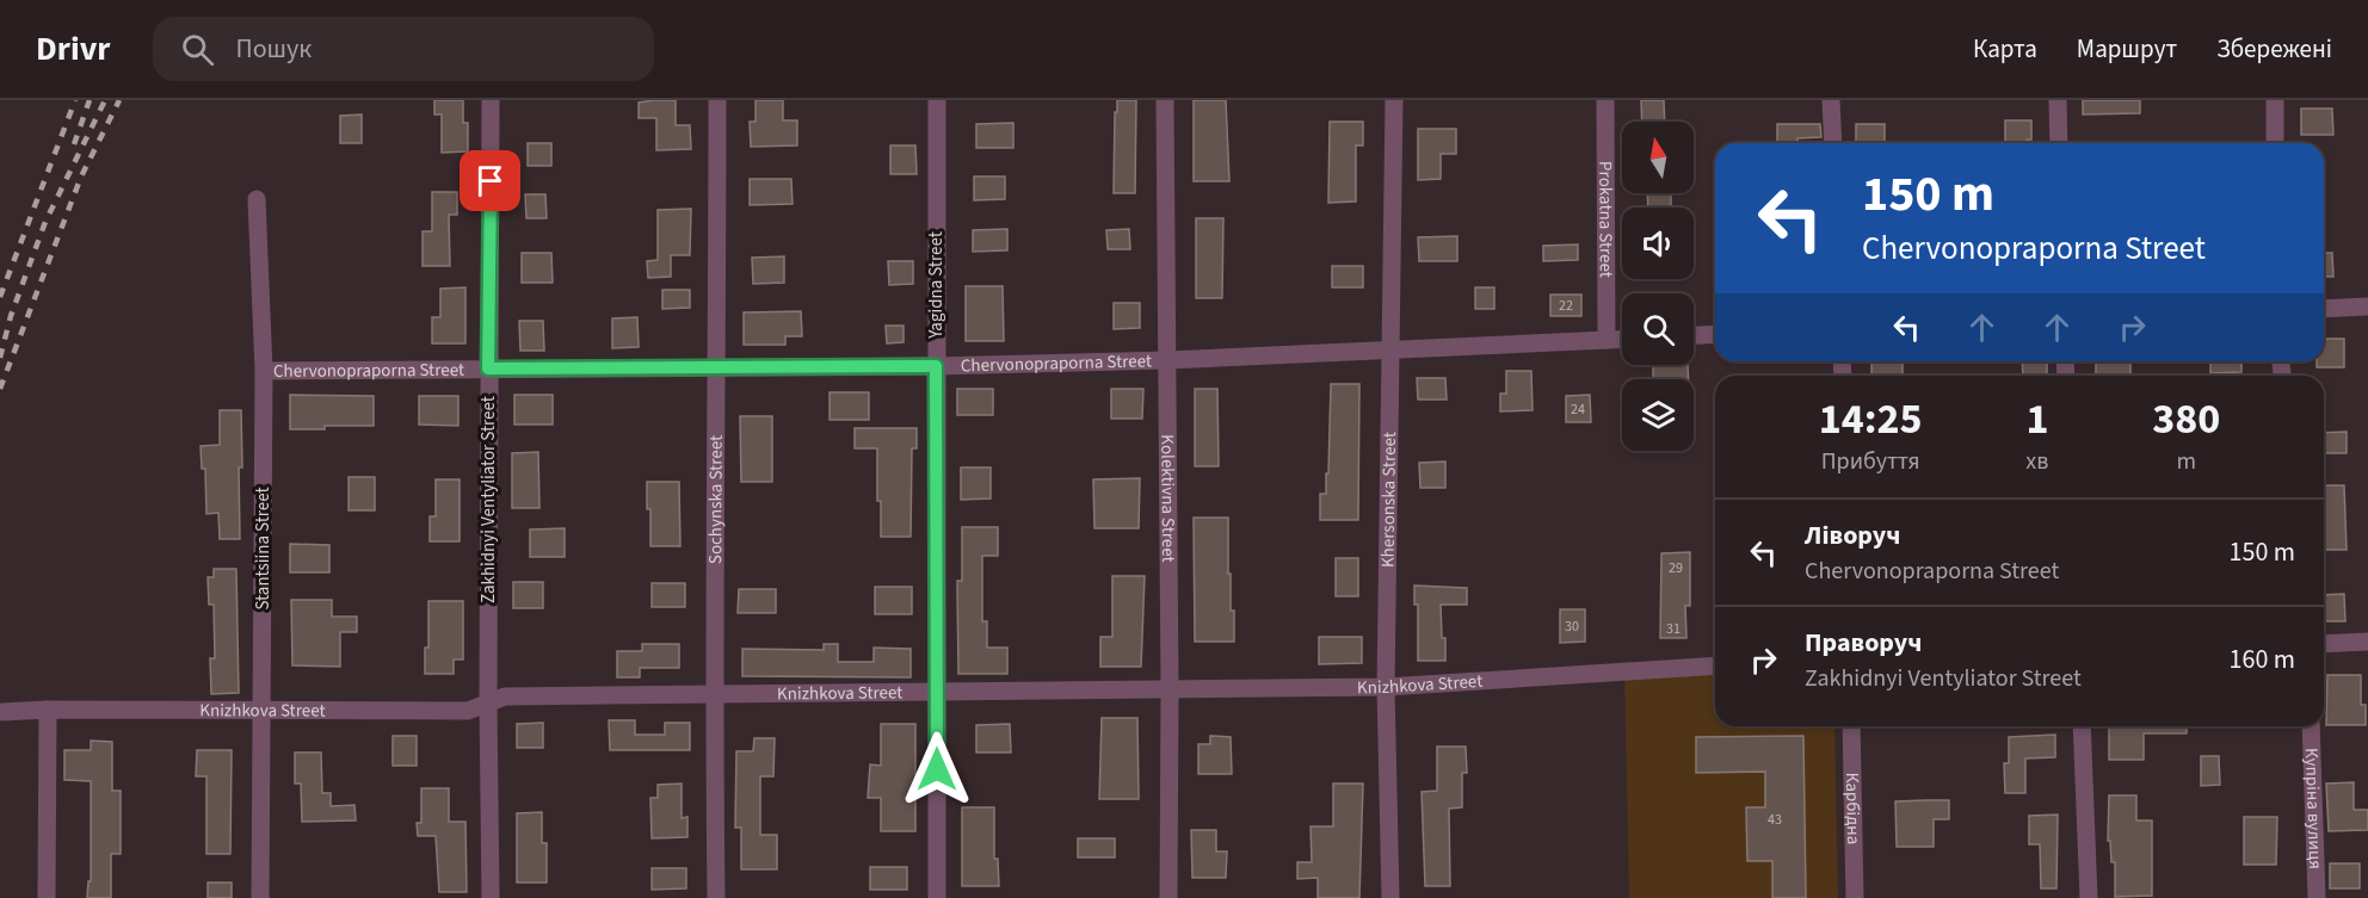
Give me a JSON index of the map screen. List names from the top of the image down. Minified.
{"streets":{"street":["Prokatna Street","Yagidna Street","Chervonopraporna Street","Kolektivna Street","Zakhidnyi Ventyliator Street","Sochynska Street","Khersonska Street","Stantsiina Street","Knizhkova Street","Карбідна","Купріна вулиця"]},"crossings":[["Prokatna Street","Chervonopraporna Street"],["Yagidna Street","Chervonopraporna Street"],["Yagidna Street","Knizhkova Street"],["Chervonopraporna Street","Kolektivna Street"],["Chervonopraporna Street","Zakhidnyi Ventyliator Street"],["Chervonopraporna Street","Sochynska Street"],["Chervonopraporna Street","Khersonska Street"],["Chervonopraporna Street","Stantsiina Street"],["Kolektivna Street","Knizhkova Street"],["Zakhidnyi Ventyliator Street","Knizhkova Street"],["Sochynska Street","Knizhkova Street"],["Khersonska Street","Knizhkova Street"],["Stantsiina Street","Knizhkova Street"]],"house_numbers":["22","24","29","30","31","43"],"north":"top","page":{"header":"Drivr","search":"Пошук","nav":["Карта","Маршрут","Збережені"],"turn":["150 m","Chervonopraporna Street"],"eta":["14:25","Прибуття","1","хв","380","m"],"list":[{"name":"Ліворуч","note":"Chervonopraporna Street","value":"150 m"},{"name":"Праворуч","note":"Zakhidnyi Ventyliator Street","value":"160 m"}]}}
